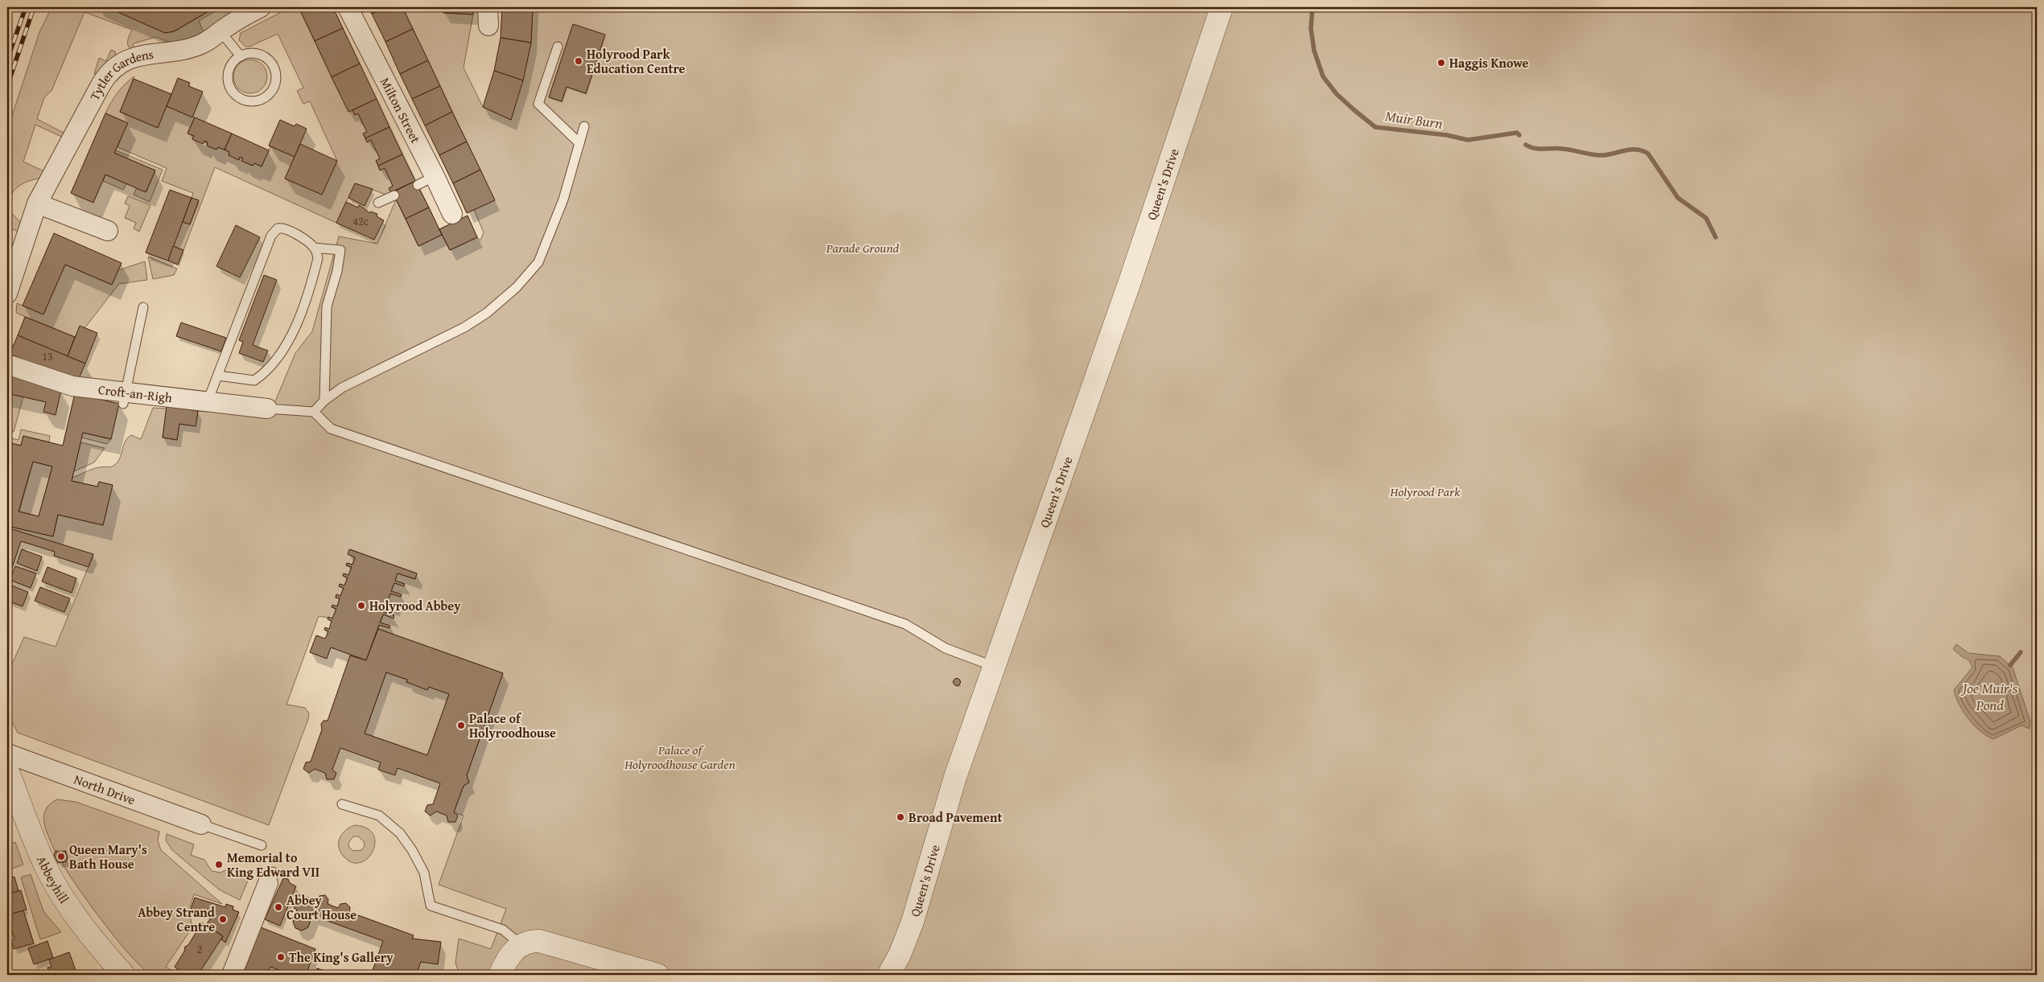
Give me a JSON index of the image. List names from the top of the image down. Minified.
{"streets":{"street":["Tytler Gardens","Milton Street","Queen's Drive","Croft-an-Righ","North Drive","Abbeyhill"]},"water":["Muir Burn","Joe Muir's Pond"],"parks":["Parade Ground","Holyrood Park","Palace of Holyroodhouse Garden"],"places":["Holyrood Park Education Centre","Haggis Knowe","Holyrood Abbey","Palace of Holyroodhouse","Broad Pavement","Queen Mary's Bath House","Memorial to King Edward VII","Abbey Court House","Abbey Strand Centre","The King's Gallery"],"house_numbers":["42c","13","2"]}
